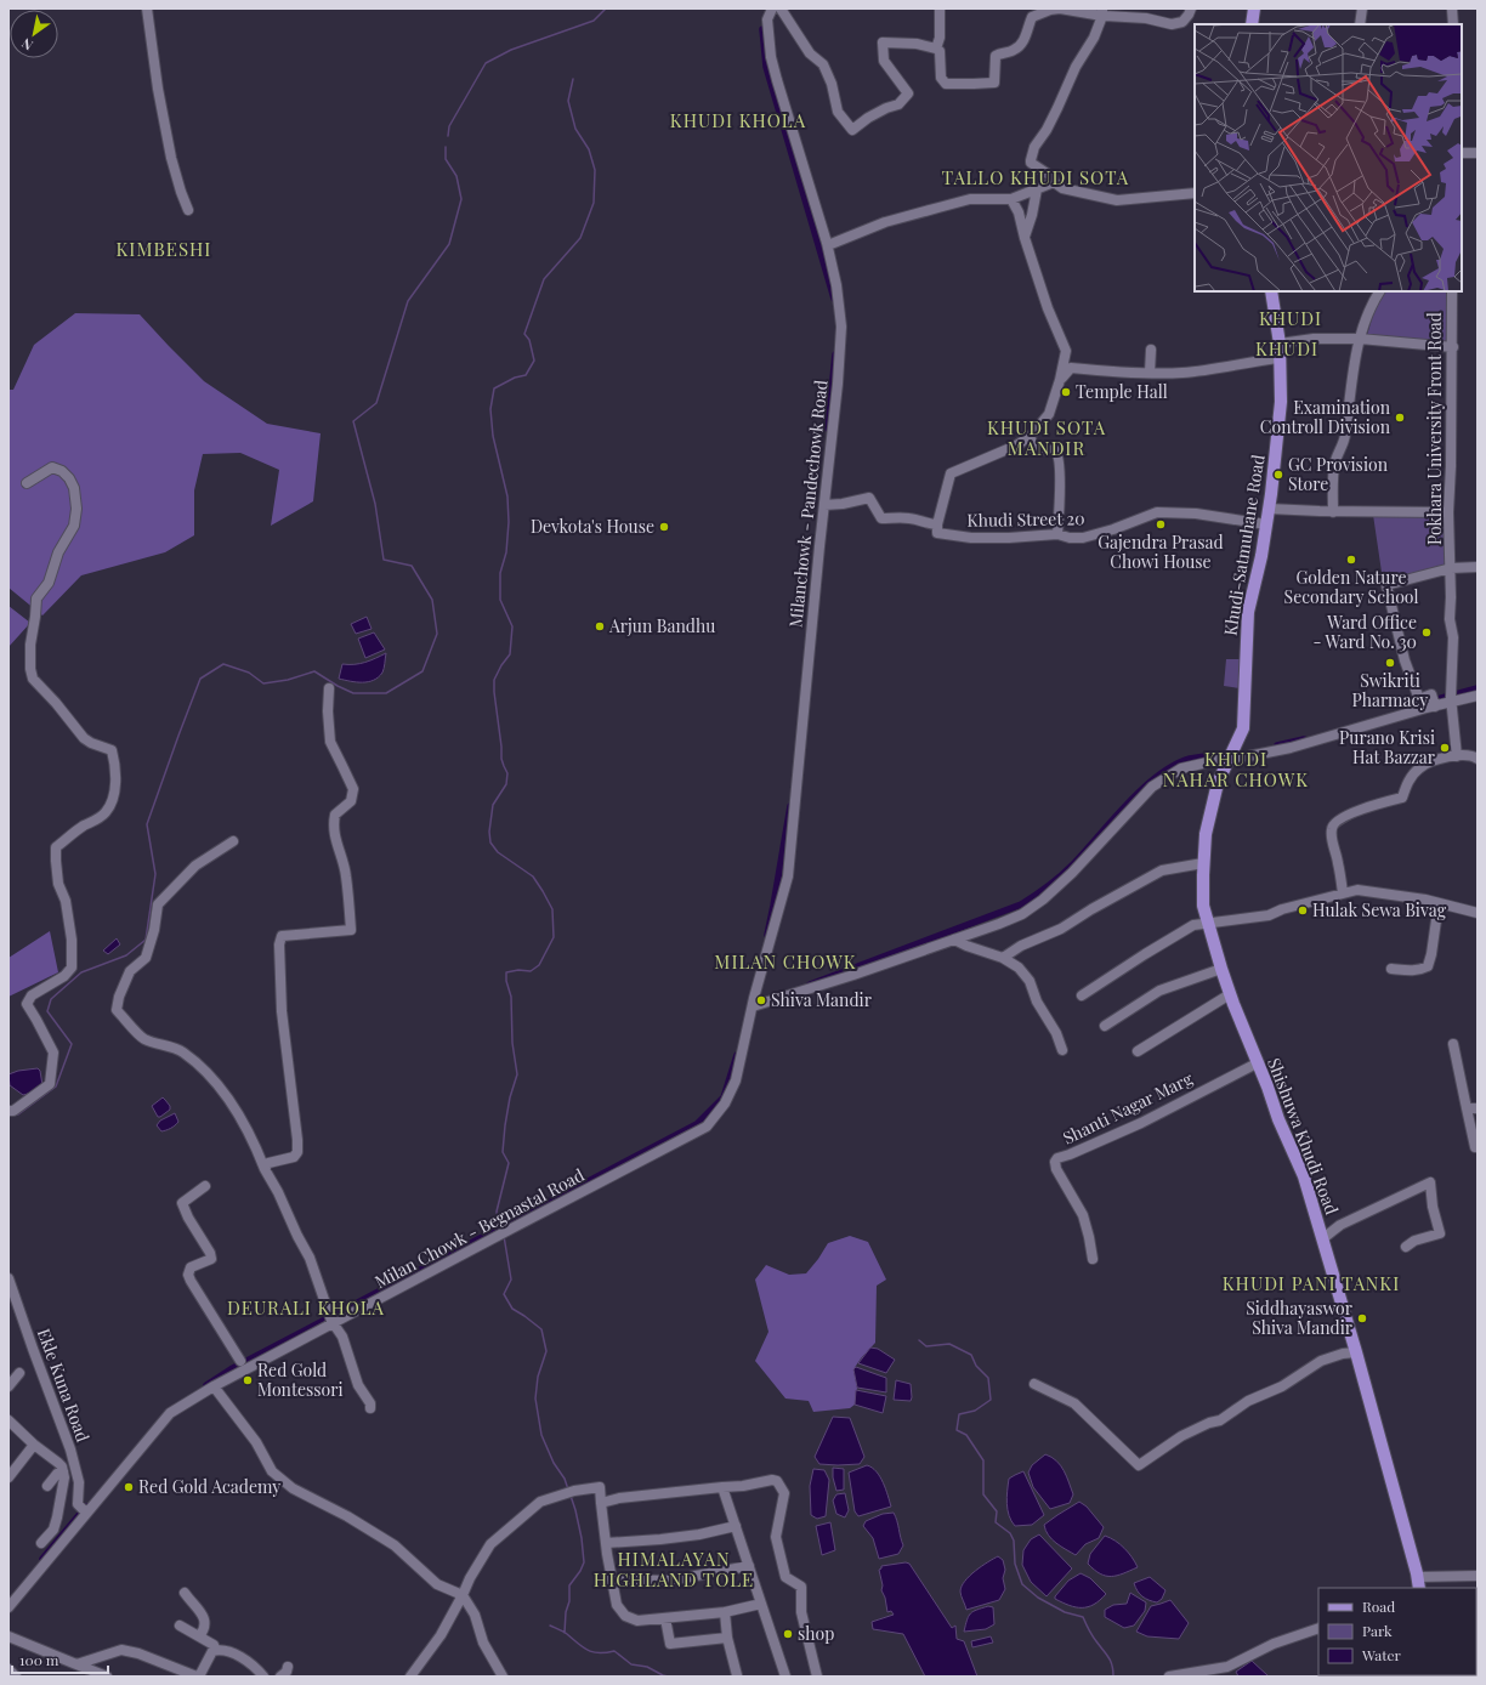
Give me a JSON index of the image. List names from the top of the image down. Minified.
{"streets":{"main road":["Khudi-Satmuhane Road","Shishuwa Khudi Road"],"street":["Pokhara University Front Road","Milanchowk - Pandechowk Road","Khudi Street 20","Shanti Nagar Marg","Milan Chowk - Begnastal Road","Ekle Kuna Road"]},"crossings":[["Milanchowk - Pandechowk Road","Milan Chowk - Begnastal Road"],["Khudi Street 20","Khudi-Satmuhane Road"],["Khudi-Satmuhane Road","Shishuwa Khudi Road"],["Shanti Nagar Marg","Shishuwa Khudi Road"]],"districts":["KHUDI KHOLA","TALLO KHUDI SOTA","KIMBESHI","KHUDI","KHUDI","KHUDI SOTA MANDIR","KHUDI NAHAR CHOWK","MILAN CHOWK","KHUDI PANI TANKI","DEURALI KHOLA","HIMALAYAN HIGHLAND TOLE"],"places":["Temple Hall","Examination Controll Division","GC Provision Store","Gajendra Prasad Chowi House","Devkota's House","Golden Nature Secondary School","Arjun Bandhu","Ward Office - Ward No. 30","Swikriti Pharmacy","Purano Krisi Hat Bazzar","Hulak Sewa Bivag","Shiva Mandir","Siddhayaswor Shiva Mandir","Red Gold Montessori","Red Gold Academy","shop"],"legend":["Road","Park","Water"],"scale_bar":"100 m","north":"bottom left"}
